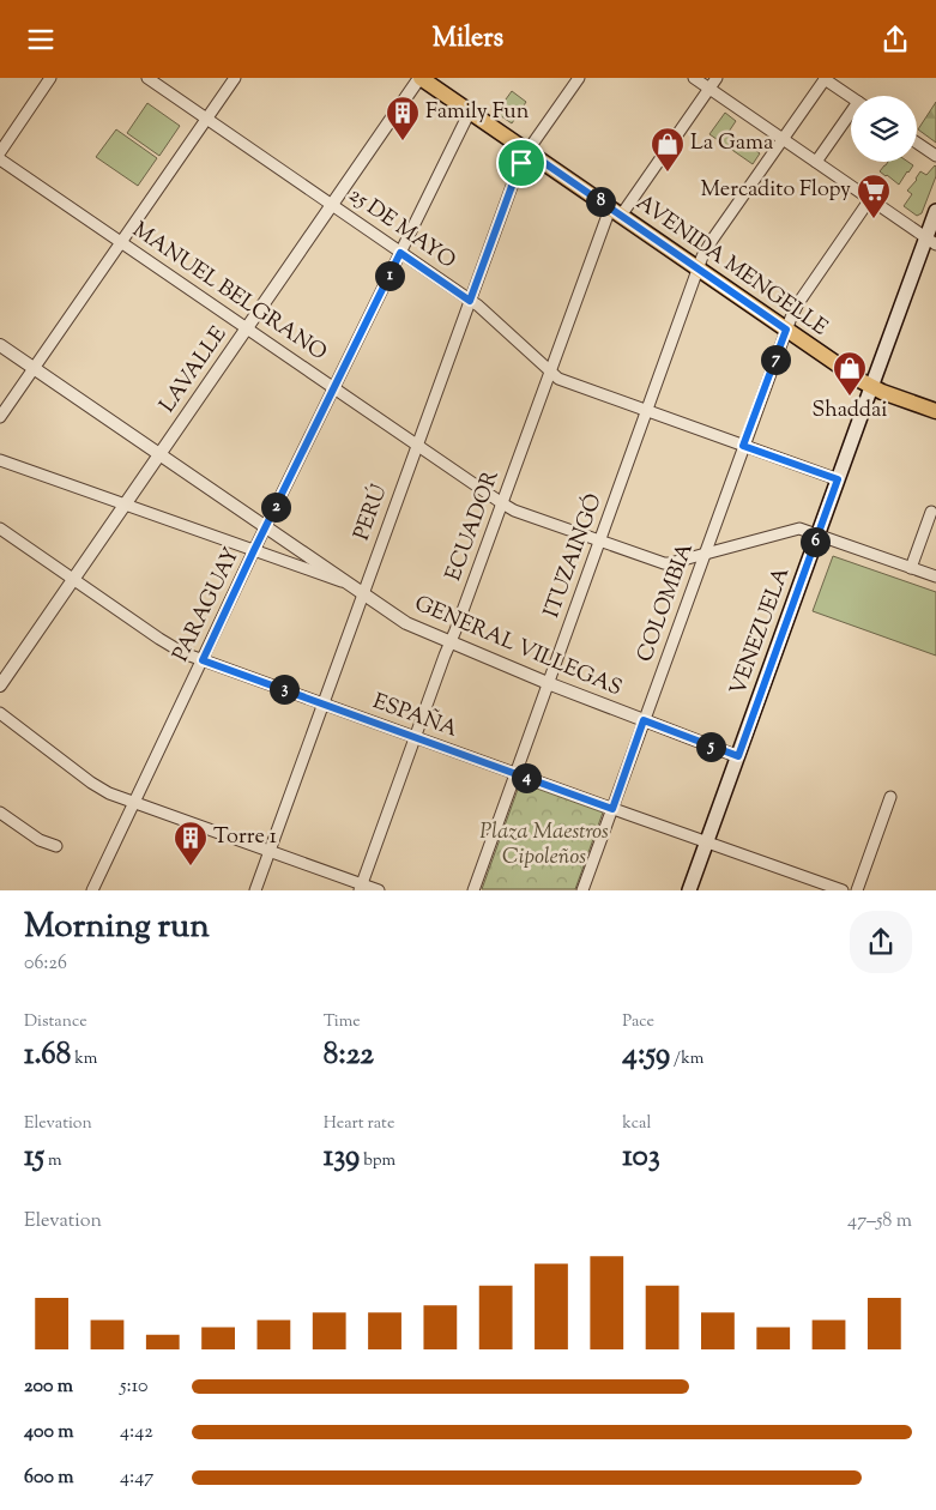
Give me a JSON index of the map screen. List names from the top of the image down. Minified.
{"streets":{"main road":["AVENIDA MENGELLE","VENEZUELA"],"street":["25 DE MAYO","MANUEL BELGRANO","LAVALLE","PERÚ","ECUADOR","ITUZAINGÓ","COLOMBIA","PARAGUAY","GENERAL VILLEGAS","ESPAÑA"]},"crossings":[["25 DE MAYO","LAVALLE"],["25 DE MAYO","PERÚ"],["25 DE MAYO","ECUADOR"],["25 DE MAYO","ITUZAINGÓ"],["25 DE MAYO","COLOMBIA"],["25 DE MAYO","PARAGUAY"],["25 DE MAYO","VENEZUELA"],["AVENIDA MENGELLE","LAVALLE"],["AVENIDA MENGELLE","PERÚ"],["AVENIDA MENGELLE","ECUADOR"],["AVENIDA MENGELLE","ITUZAINGÓ"],["AVENIDA MENGELLE","COLOMBIA"],["AVENIDA MENGELLE","PARAGUAY"],["AVENIDA MENGELLE","VENEZUELA"],["MANUEL BELGRANO","LAVALLE"],["MANUEL BELGRANO","PERÚ"],["MANUEL BELGRANO","ECUADOR"],["MANUEL BELGRANO","ITUZAINGÓ"],["MANUEL BELGRANO","COLOMBIA"],["MANUEL BELGRANO","PARAGUAY"],["MANUEL BELGRANO","VENEZUELA"],["LAVALLE","GENERAL VILLEGAS"],["LAVALLE","ESPAÑA"],["PERÚ","GENERAL VILLEGAS"],["PERÚ","ESPAÑA"],["ECUADOR","GENERAL VILLEGAS"],["ECUADOR","ESPAÑA"],["ITUZAINGÓ","GENERAL VILLEGAS"],["ITUZAINGÓ","ESPAÑA"],["COLOMBIA","GENERAL VILLEGAS"],["COLOMBIA","ESPAÑA"],["PARAGUAY","GENERAL VILLEGAS"],["PARAGUAY","ESPAÑA"],["VENEZUELA","GENERAL VILLEGAS"],["VENEZUELA","ESPAÑA"]],"parks":["Plaza Maestros Cipoleños"],"places":{"building":["Family Fun","Torre 1"],"shop":["La Gama","Shaddai"],"supermarket":["Mercadito Flopy"]},"page":{"header":"Milers","pins":["8","1","7","2","6","3","5","4"],"heading":["Morning run","06:26"],"stats":[["Distance","1.68 km"],["Time","8:22"],["Pace","4:59 /km"],["Elevation","15 m"],["Heart rate","139 bpm"],["kcal","103"]],"chart":["Elevation","47–58 m"],"list":[{"name":"200 m","note":"5:10"},{"name":"400 m","note":"4:42"},{"name":"600 m","note":"4:47"}]}}
